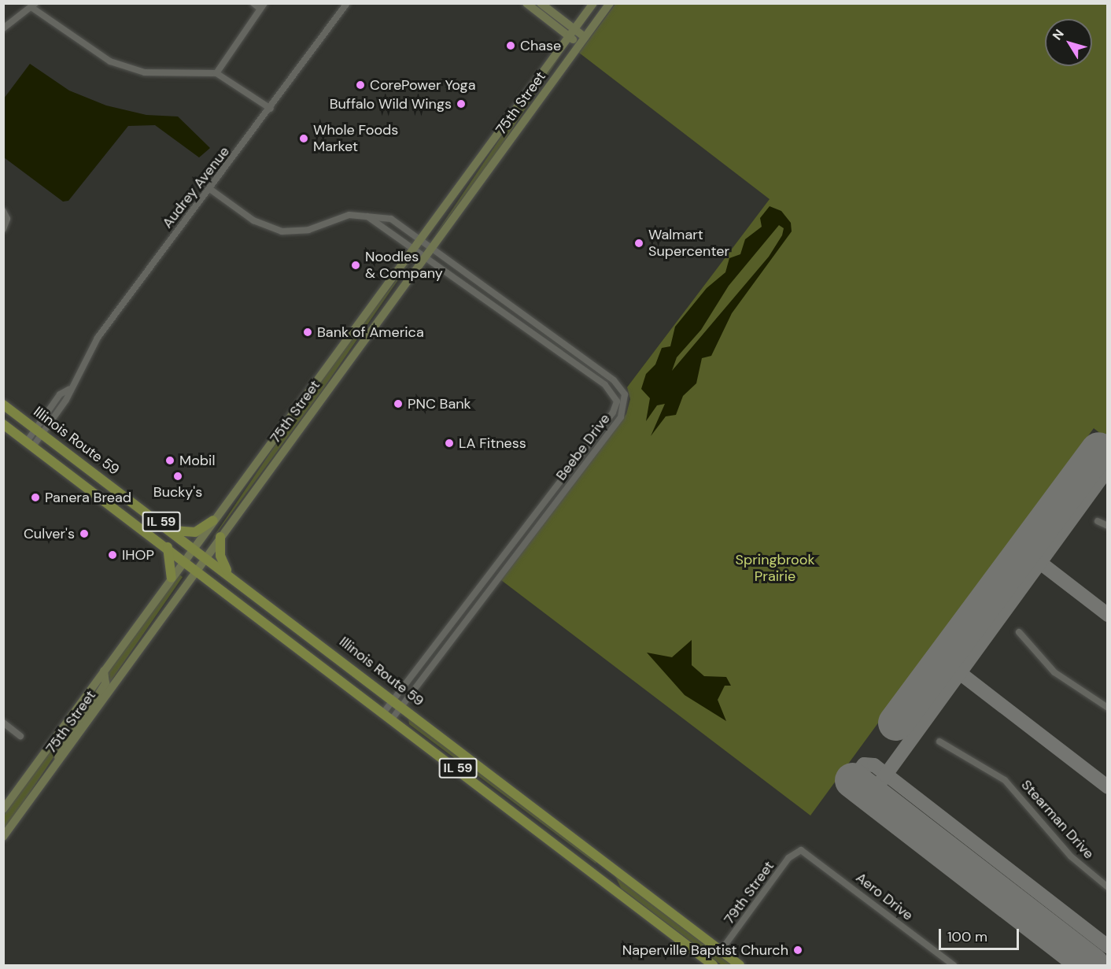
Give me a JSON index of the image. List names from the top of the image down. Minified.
{"streets":{"main road":["75th Street","Illinois Route 59","IL 59"],"street":["Audrey Avenue","Beebe Drive","Stearman Drive","79th Street","Aero Drive"]},"crossings":[["75th Street","Illinois Route 59"],["75th Street","Beebe Drive"],["Audrey Avenue","Illinois Route 59"],["Audrey Avenue","Beebe Drive"],["Illinois Route 59","Beebe Drive"],["Illinois Route 59","79th Street"],["79th Street","Aero Drive"]],"parks":["Springbrook Prairie"],"places":["Chase","CorePower Yoga","Buffalo Wild Wings","Whole Foods Market","Walmart Supercenter","Noodles & Company","Bank of America","PNC Bank","LA Fitness","Mobil","Bucky's","Panera Bread","Culver's","IHOP","Naperville Baptist Church"],"scale_bar":"100 m","north":"top left"}
